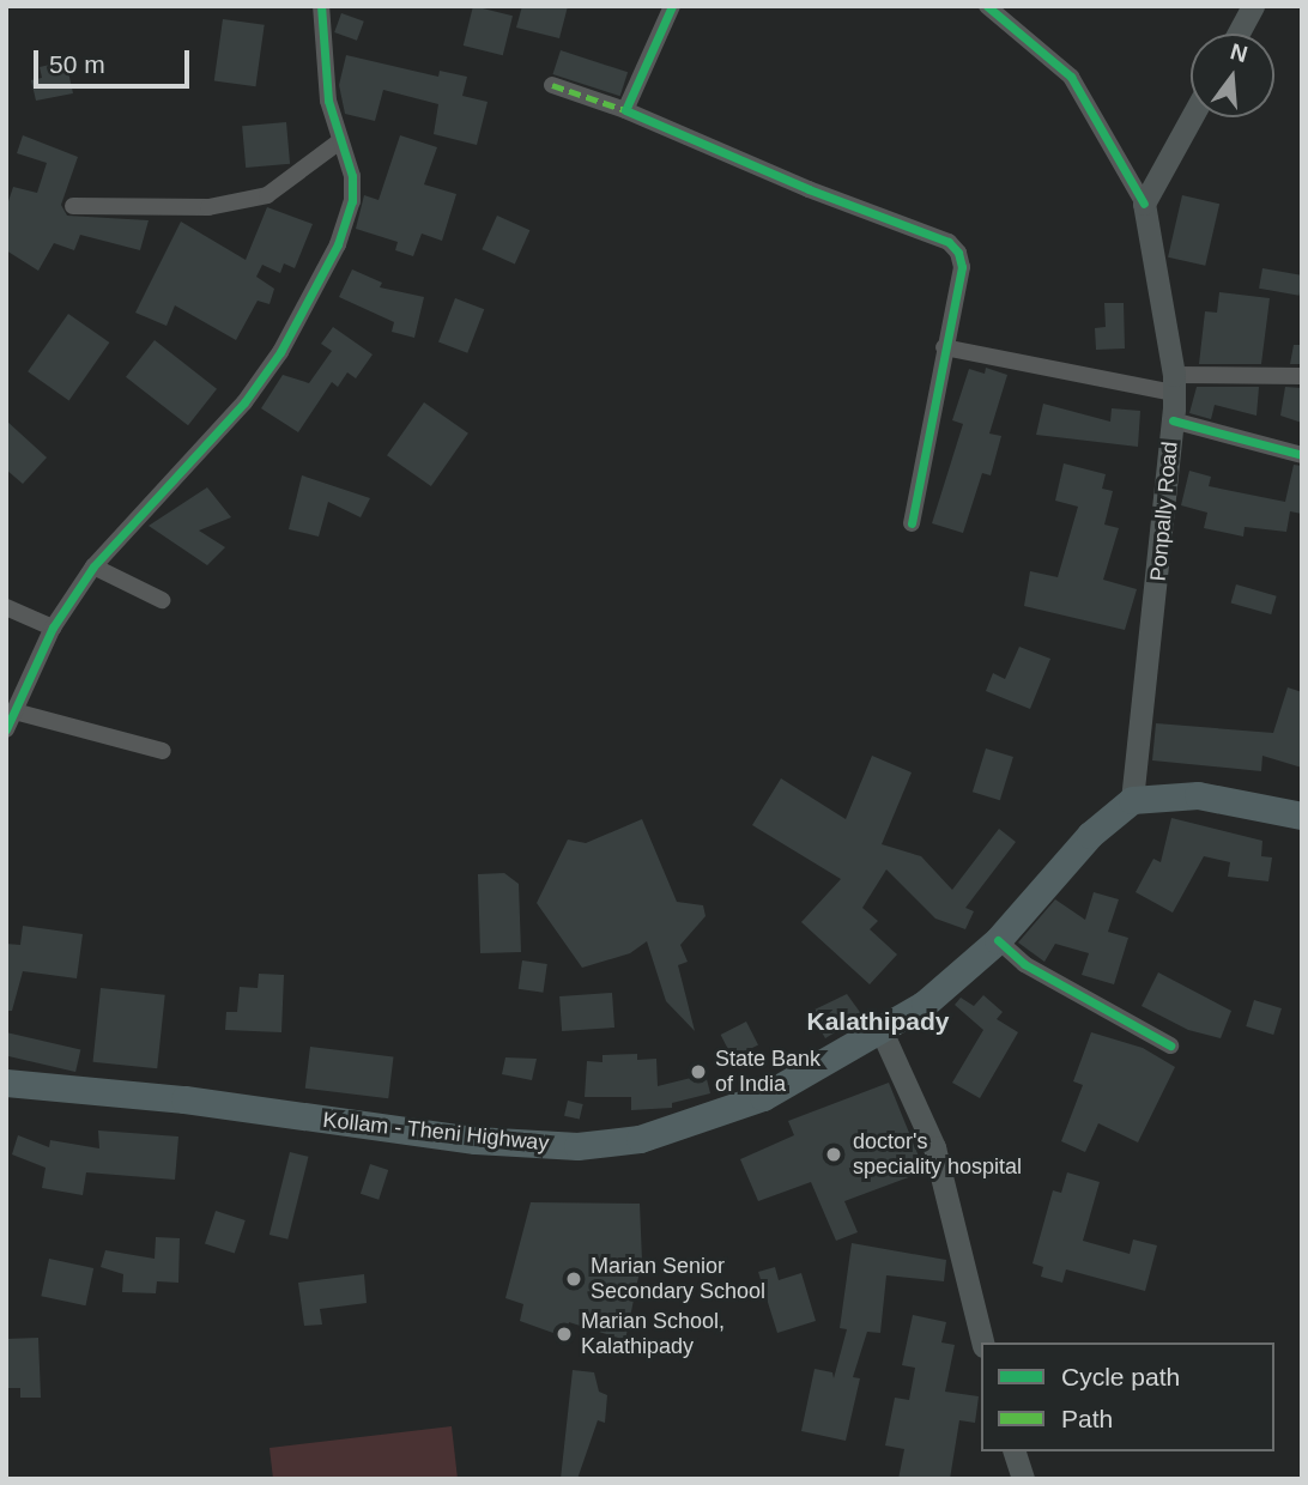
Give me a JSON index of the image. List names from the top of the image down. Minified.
{"streets":{"highway":["Kollam - Theni Highway"],"main road":["Ponpally Road"]},"crossings":[["Ponpally Road","Kollam - Theni Highway"]],"districts":["Kalathipady"],"places":["State Bank of India","doctor's speciality hospital","Marian Senior Secondary School","Marian School, Kalathipady"],"legend":["Cycle path","Path"],"scale_bar":"50 m","north":"top"}
